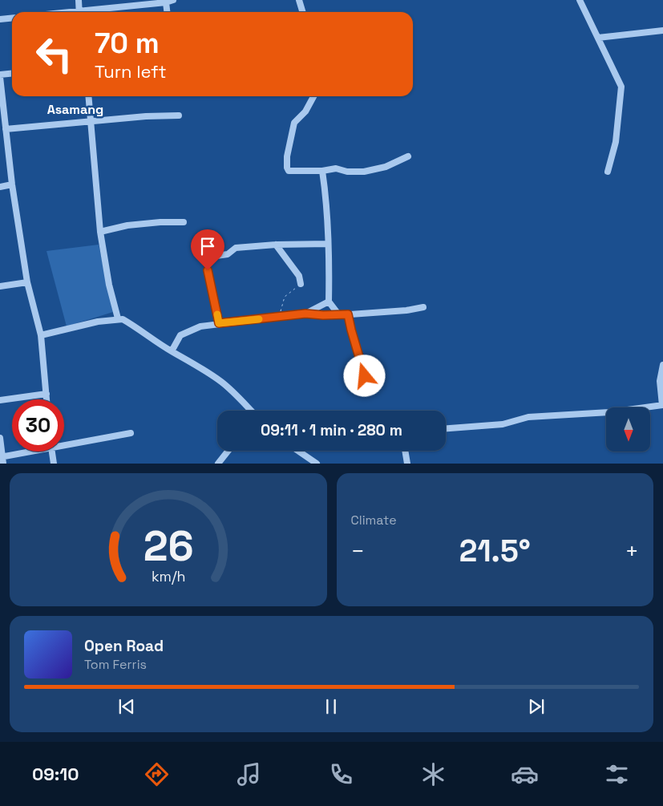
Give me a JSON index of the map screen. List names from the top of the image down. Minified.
{"districts":["Asamang"],"north":"bottom","page":{"turn":["70 m","Turn left"],"limit":"30","trip":"09:11 · 1 min · 280 m","tile":"Climate","heat":["−","21.5°","+"],"song":["Open Road","Tom Ferris"],"tabs":"09:10","gauge":["26","km/h"]}}
